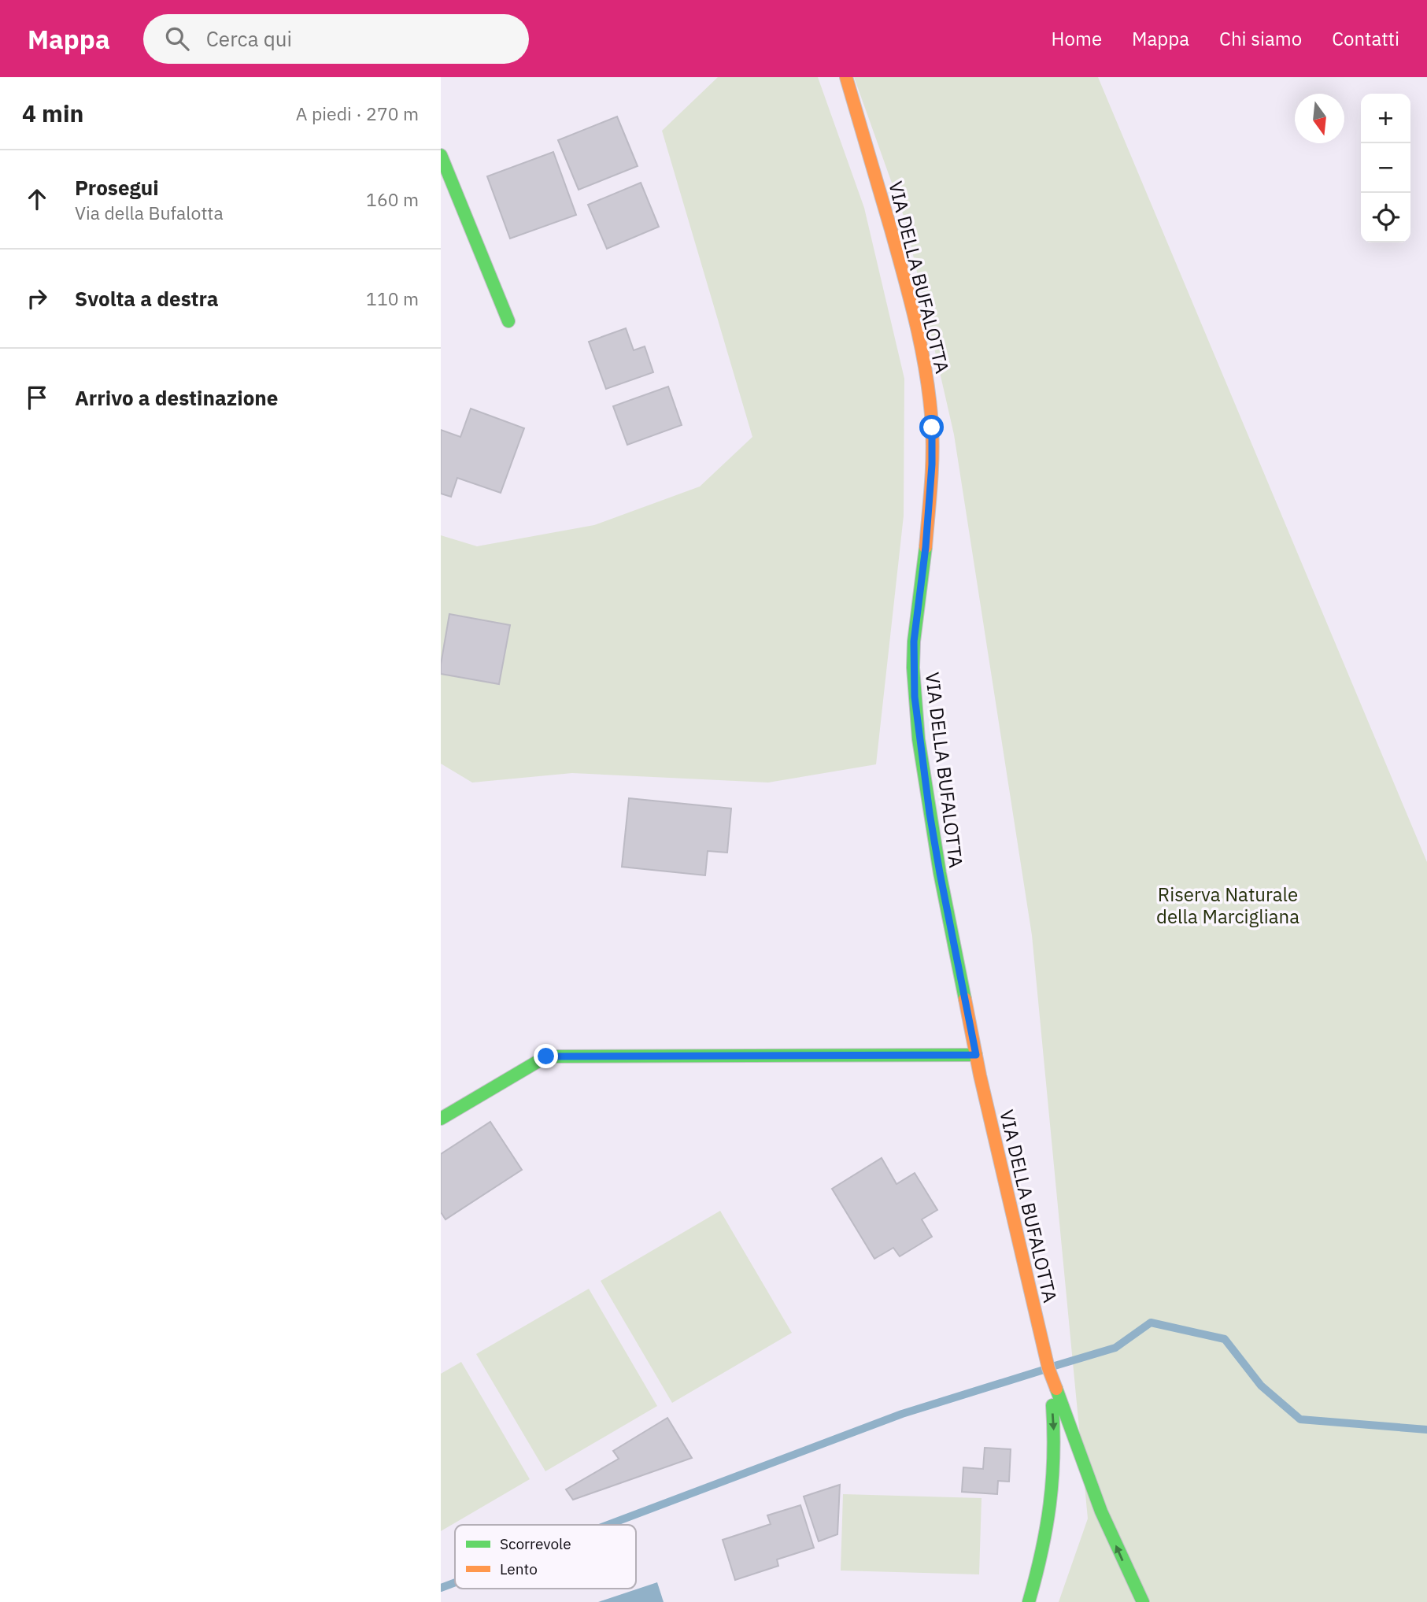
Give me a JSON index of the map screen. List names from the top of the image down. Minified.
{"streets":{"street":["VIA DELLA BUFALOTTA"]},"parks":["Riserva Naturale della Marcigliana"],"legend":["Scorrevole","Lento"],"north":"bottom","page":{"header":"Mappa","search":"Cerca qui","nav":["Home","Mappa","Chi siamo","Contatti"],"heading":["4 min","A piedi · 270 m"],"map_buttons":["+","−"],"list":[["Prosegui","Via della Bufalotta","160 m"],["Svolta a destra","110 m"],"Arrivo a destinazione"]}}
